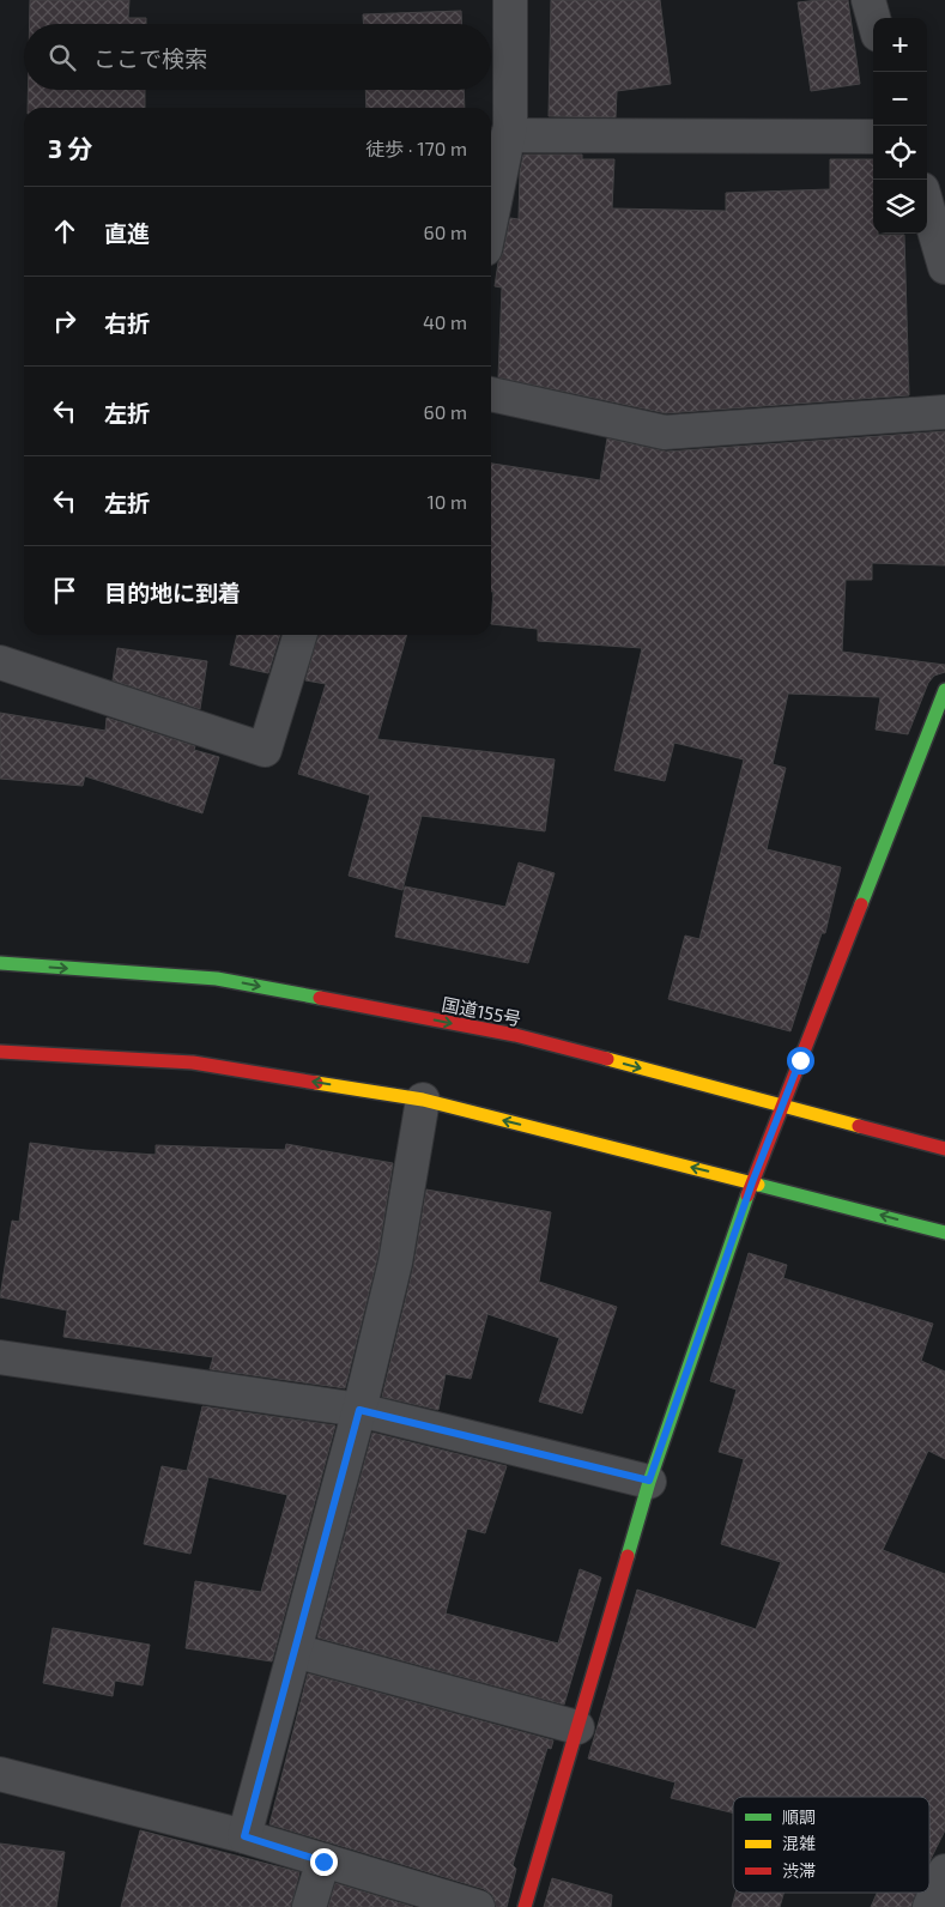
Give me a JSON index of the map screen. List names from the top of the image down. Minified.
{"streets":{"main road":["国道155号"]},"legend":["順調","混雑","渋滞"],"page":{"map_buttons":["+","−"],"search":"ここで検索","heading":["3 分","徒歩 · 170 m"],"list":[["直進","60 m"],["右折","40 m"],["左折","60 m"],["左折","10 m"],"目的地に到着"]}}
